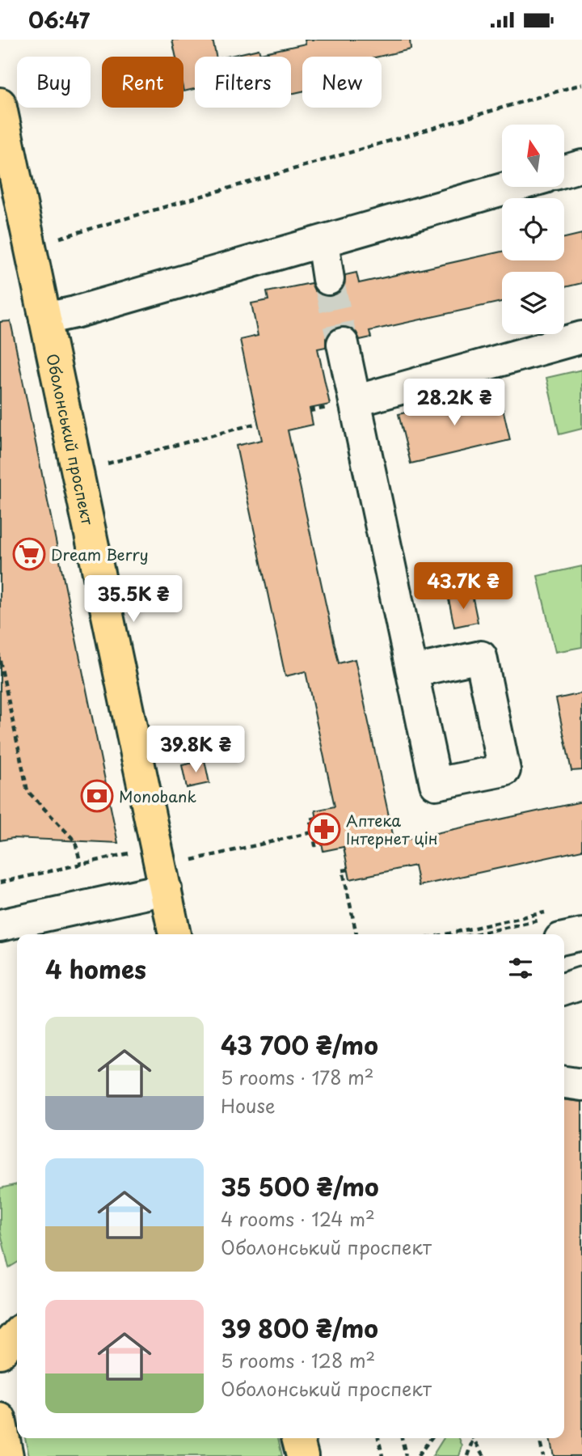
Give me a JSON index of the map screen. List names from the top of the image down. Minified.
{"streets":{"main road":["Оболонський проспект"]},"places":{"supermarket":["Dream Berry"],"bank":["Monobank"],"pharmacy":["Аптека Інтернет цін"]},"north":"top","page":{"status":"06:47","chip":["Buy","Rent","Filters","New"],"price":["28.2K ₴","43.7K ₴","35.5K ₴","39.8K ₴"],"heading":"4 homes","list":[{"name":"43 700 ₴/mo","note":"5 rooms · 178 m² · House"},{"name":"35 500 ₴/mo","note":"4 rooms · 124 m² · Оболонський проспект"},{"name":"39 800 ₴/mo","note":"5 rooms · 128 m² · Оболонський проспект"}]}}
